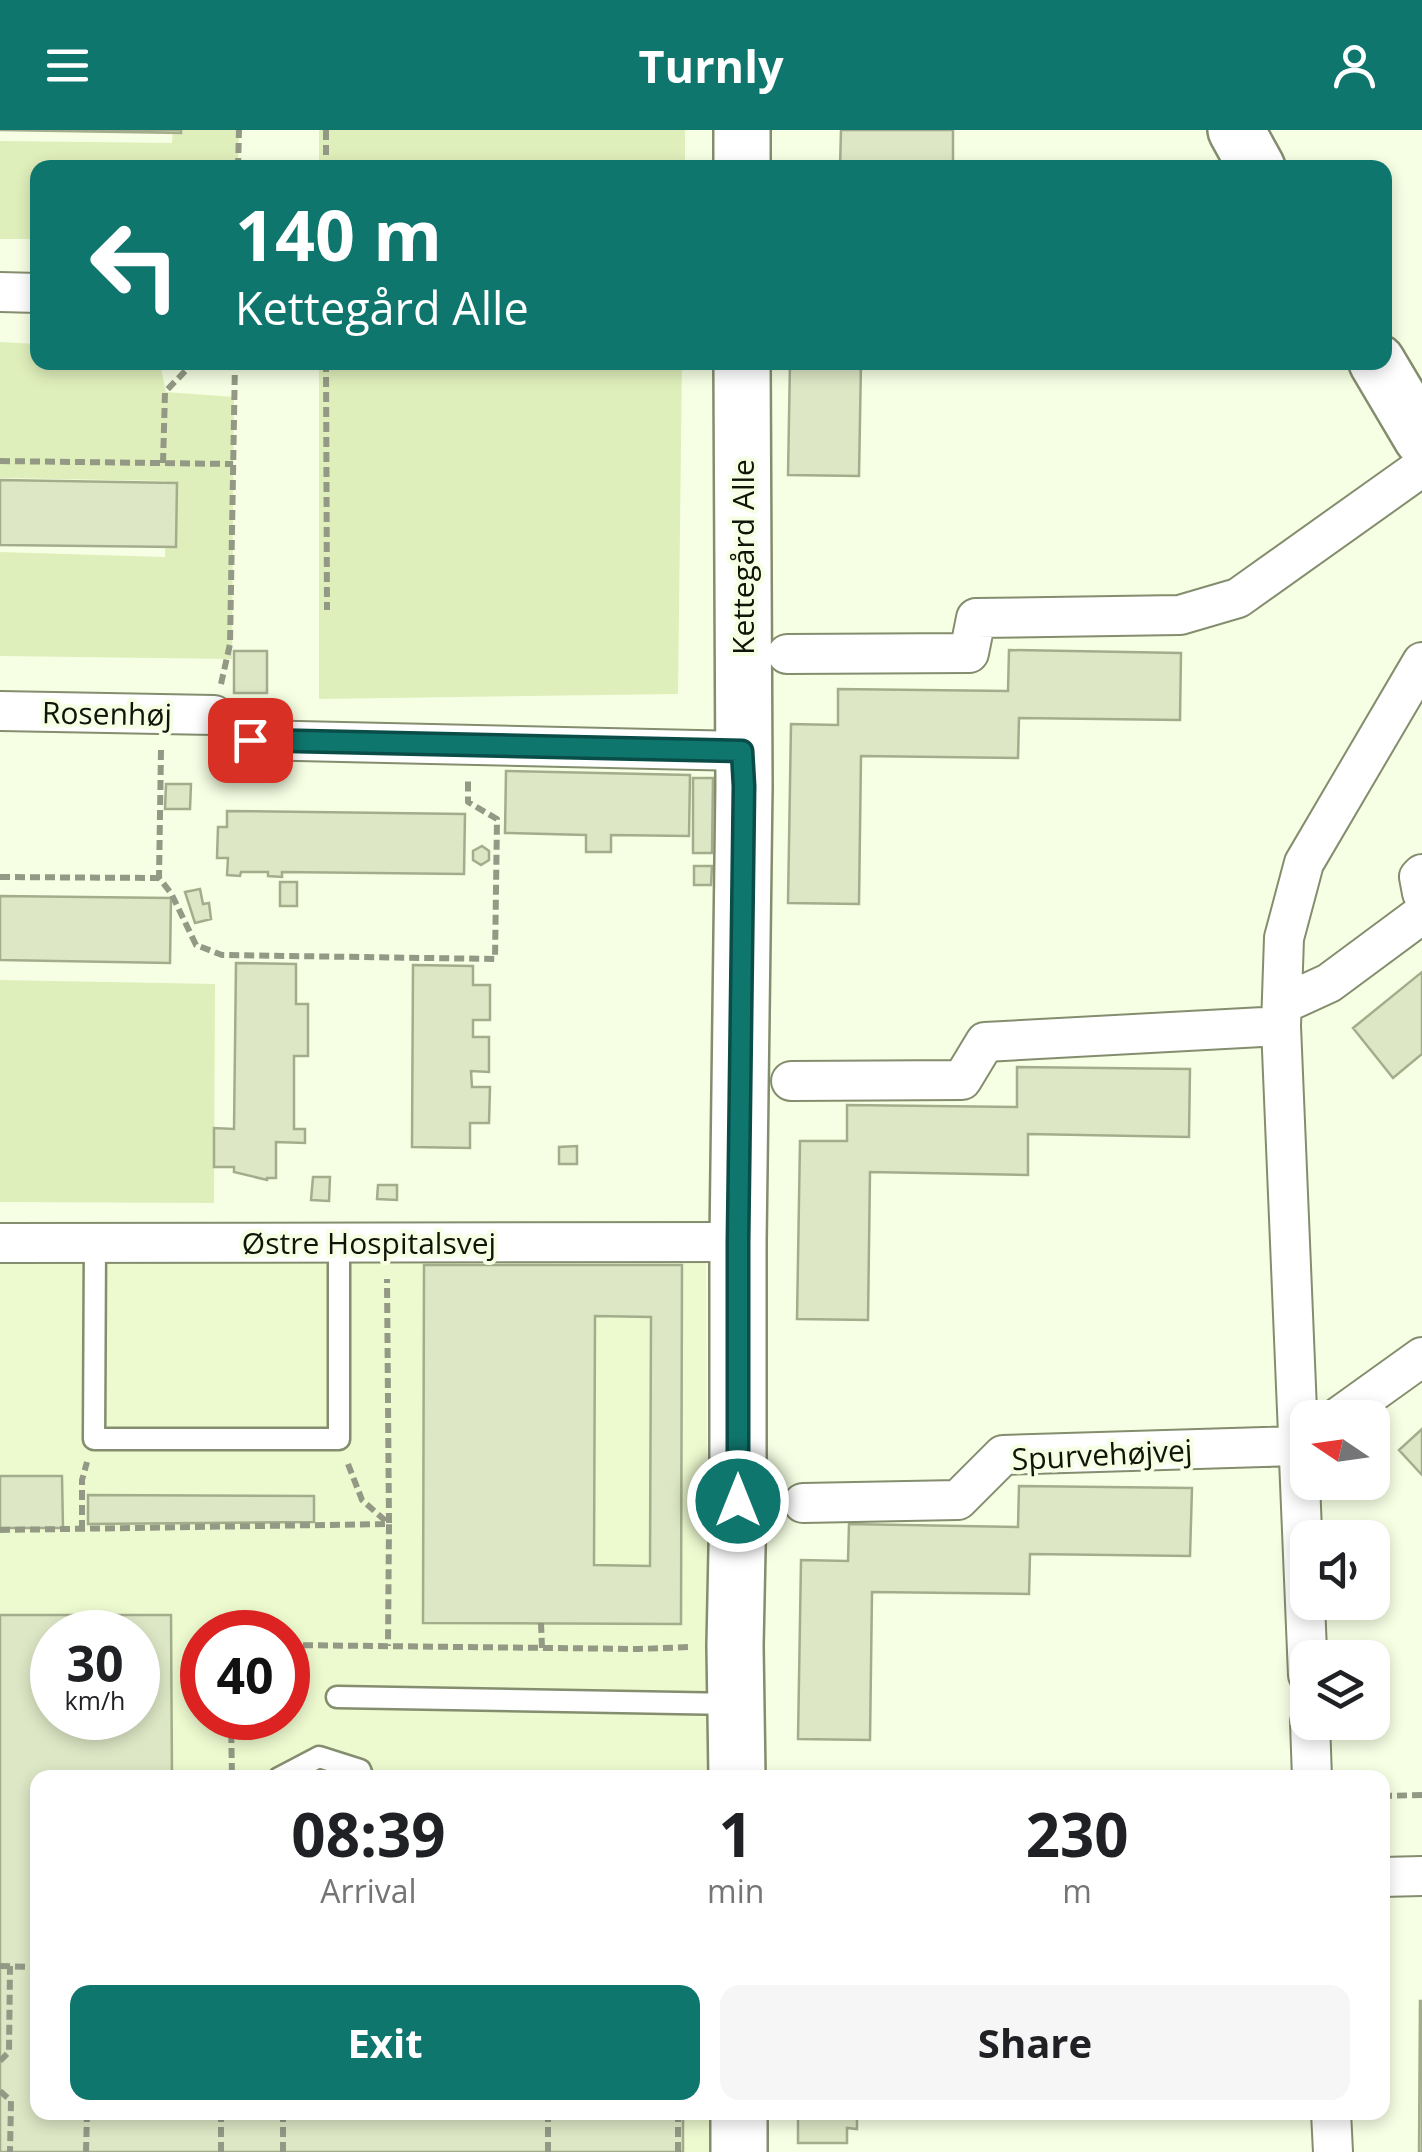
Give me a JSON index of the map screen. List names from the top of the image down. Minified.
{"streets":{"street":["Kettegård Alle","Rosenhøj","Østre Hospitalsvej","Spurvehøjvej"]},"crossings":[["Kettegård Alle","Østre Hospitalsvej"]],"north":"left","page":{"header":"Turnly","turn":["140 m","Kettegård Alle"],"speed":"30 km/h","limit":"40","eta":["08:39","Arrival","1","min","230","m"],"buttons":["Exit","Share"]}}
